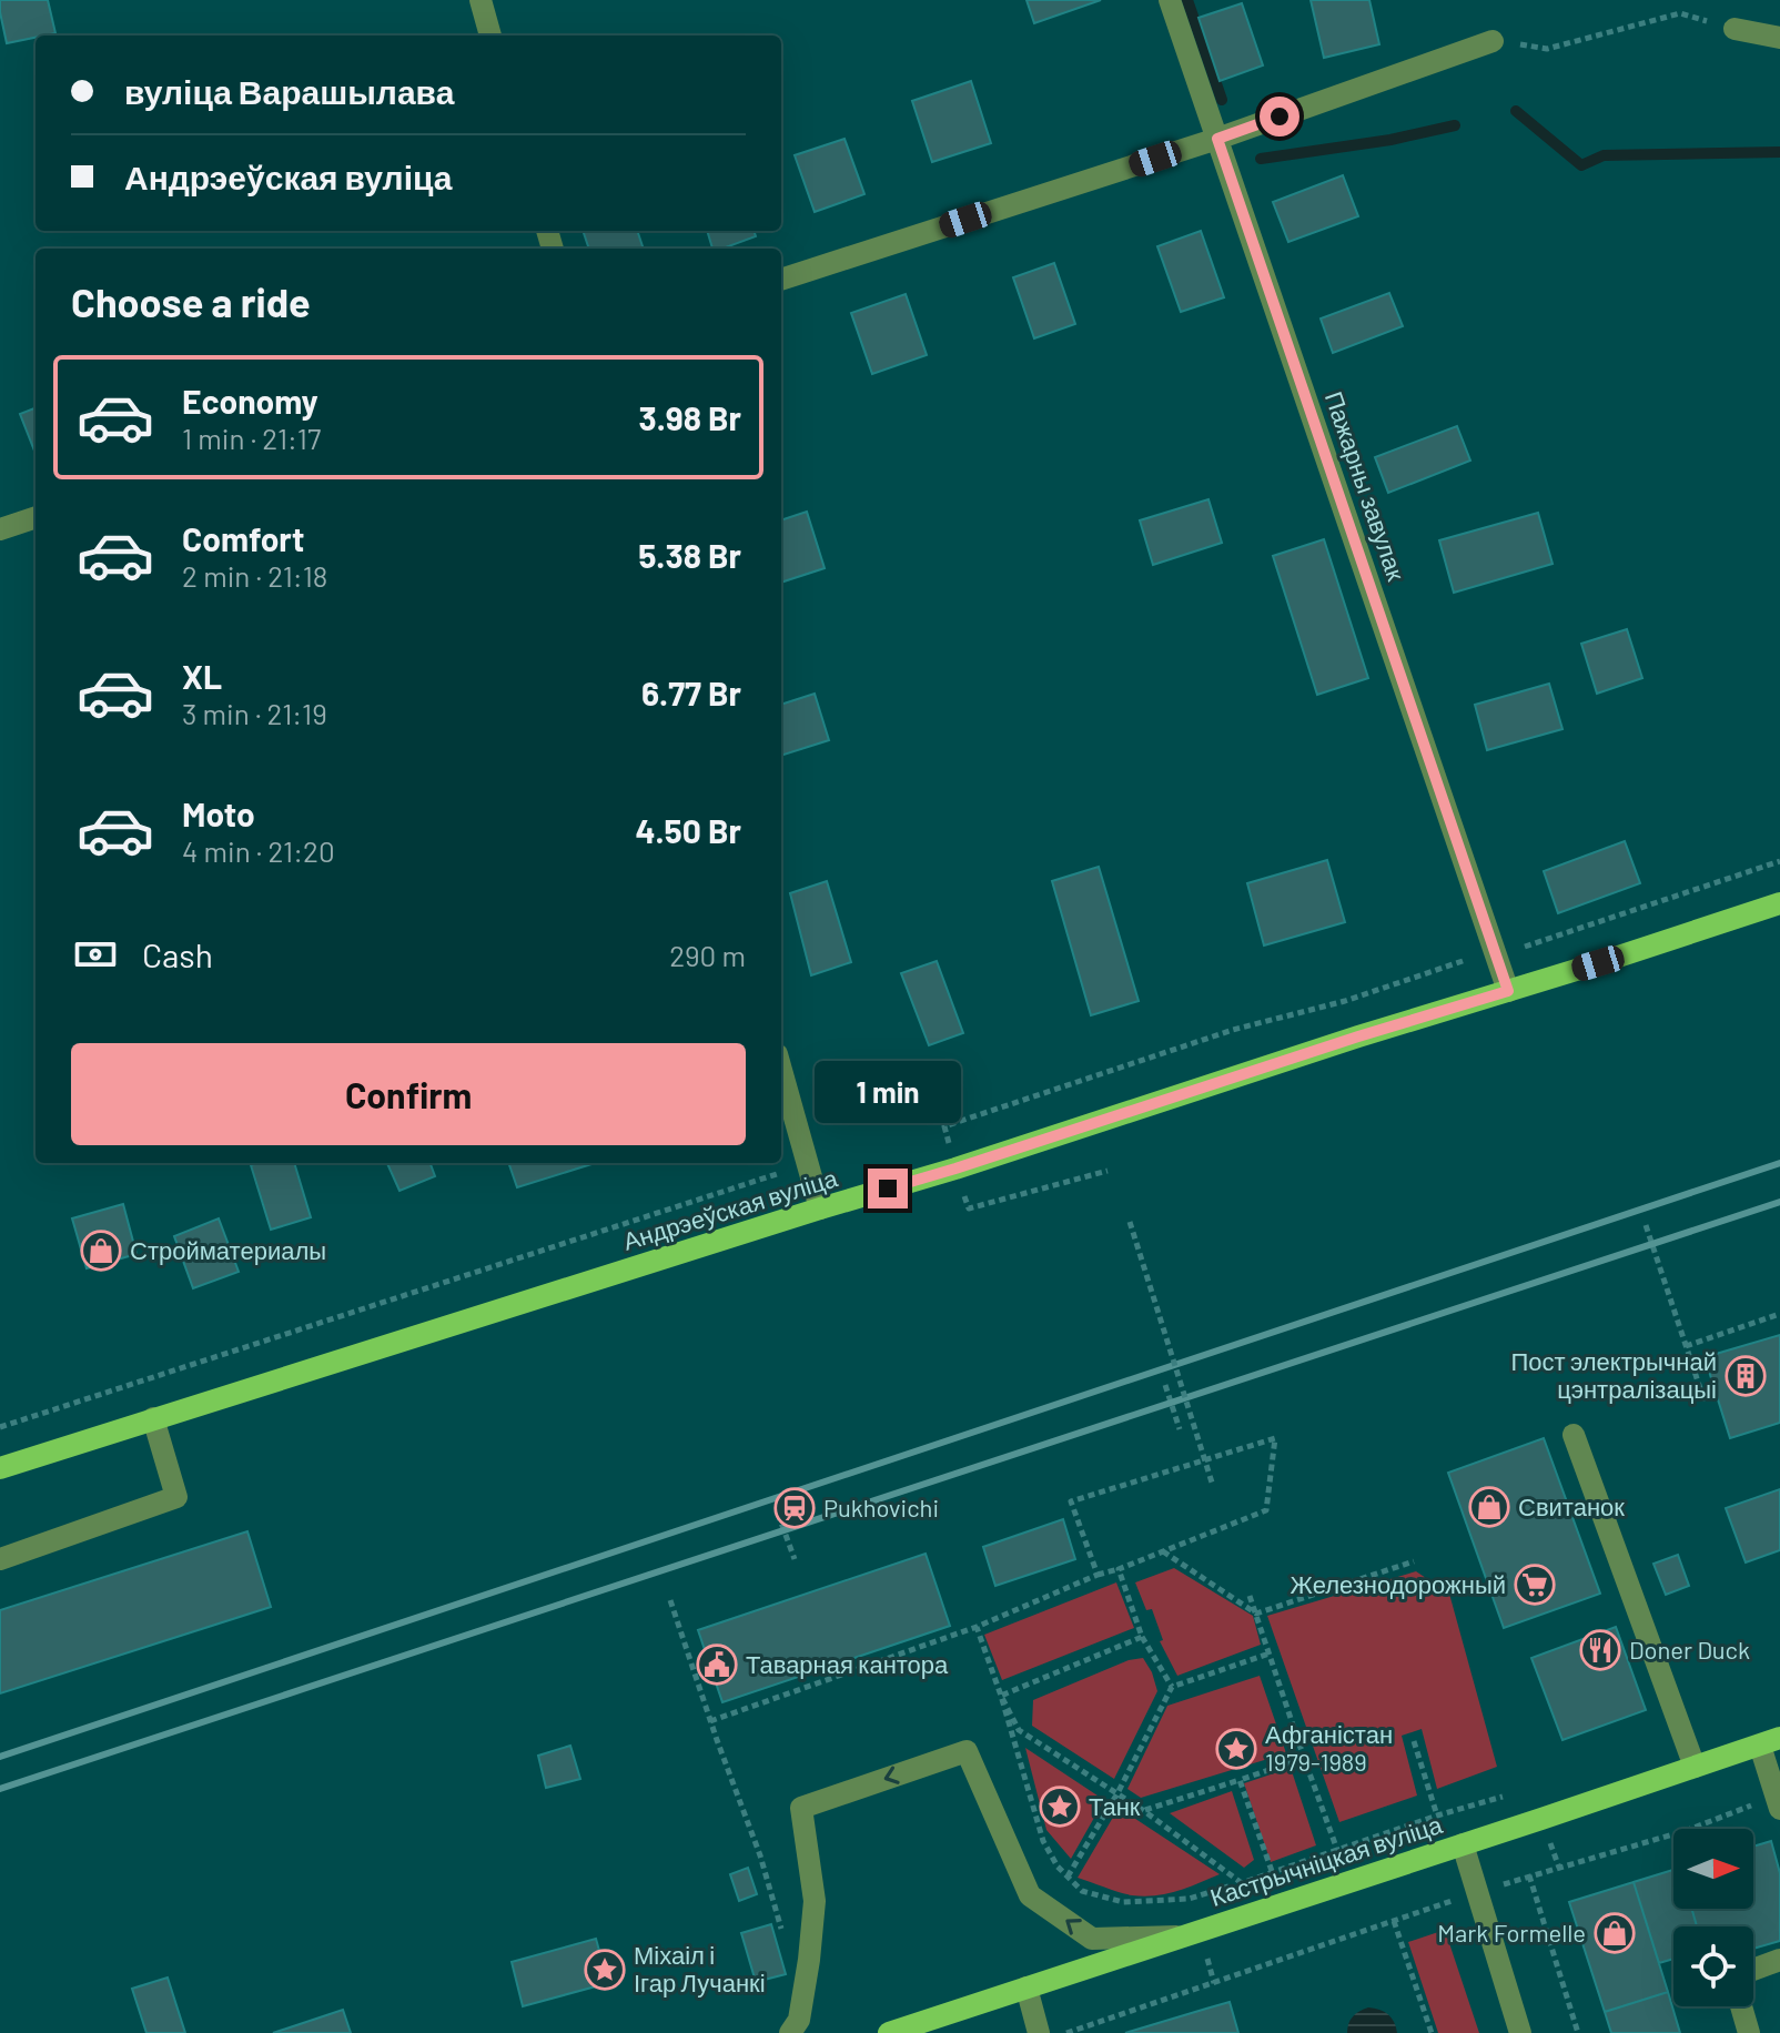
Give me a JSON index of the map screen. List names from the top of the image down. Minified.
{"streets":{"main road":["Андрэеўская вуліца","Кастрычніцкая вуліца"],"street":["Пажарны завулак"]},"crossings":[["Пажарны завулак","Андрэеўская вуліца"]],"places":{"shop":["Стройматериалы","Свитанок","Mark Formelle"],"building":["Пост электрычнай цэнтралізацыі"],"station":["Pukhovichi"],"supermarket":["Железнодорожный"],"restaurant":["Doner Duck"],"public building":["Таварная кантора"],"place":["Афганістан 1979-1989","Танк","Міхаіл і Ігар Лучанкі"]},"north":"right","page":{"banner":["вуліца Варашылава","Андрэеўская вуліца"],"heading":"Choose a ride","list":[{"name":"Economy","note":"1 min · 21:17","value":"3.98 Br"},{"name":"Comfort","note":"2 min · 21:18","value":"5.38 Br"},{"name":"XL","note":"3 min · 21:19","value":"6.77 Br"},{"name":"Moto","note":"4 min · 21:20","value":"4.50 Br"}],"pay":["Cash","290 m"],"buttons":"Confirm","bubble":"1 min"}}
